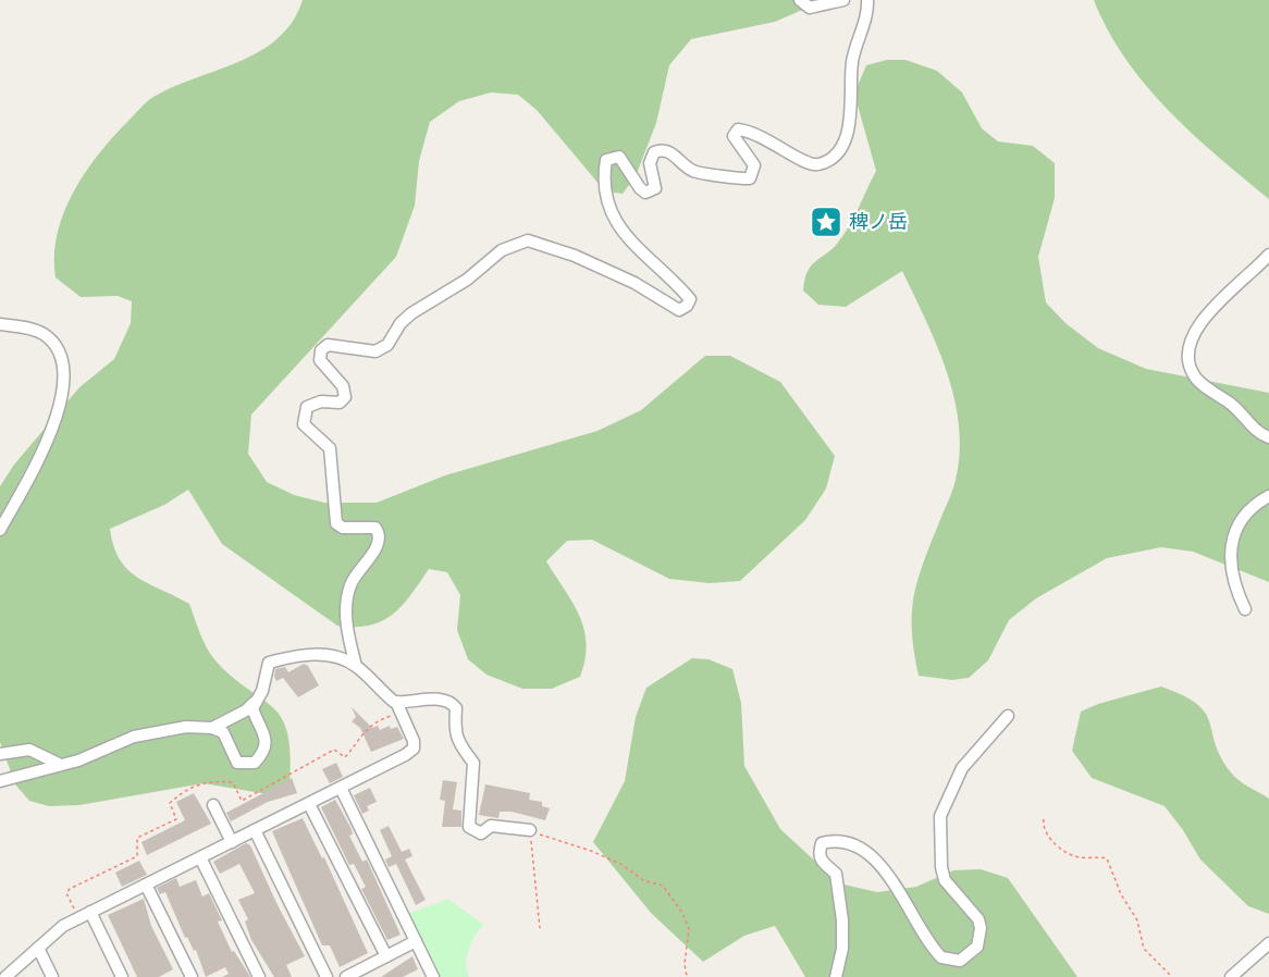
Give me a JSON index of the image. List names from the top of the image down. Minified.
{"places":{"place":["稗ノ岳"]}}
